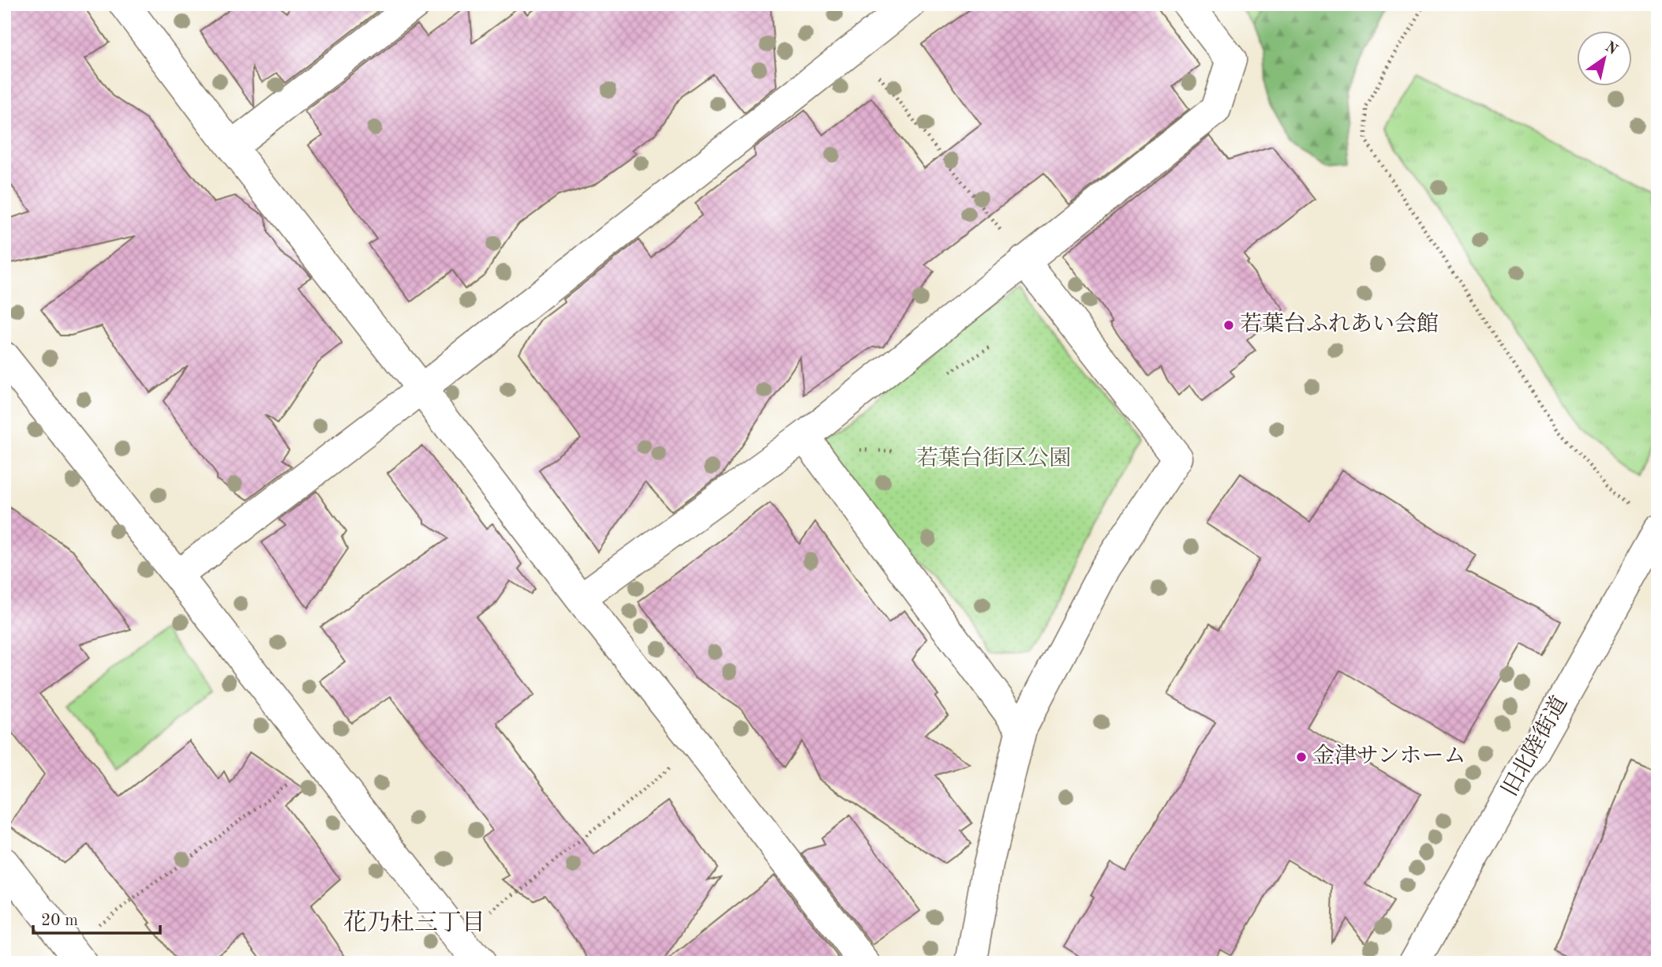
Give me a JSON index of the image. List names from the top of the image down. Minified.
{"streets":{"street":["旧北陸街道"]},"districts":["花乃杜三丁目"],"parks":["若葉台街区公園"],"places":["若葉台ふれあい会館","金津サンホーム"],"scale_bar":"20 m","north":"top right"}
